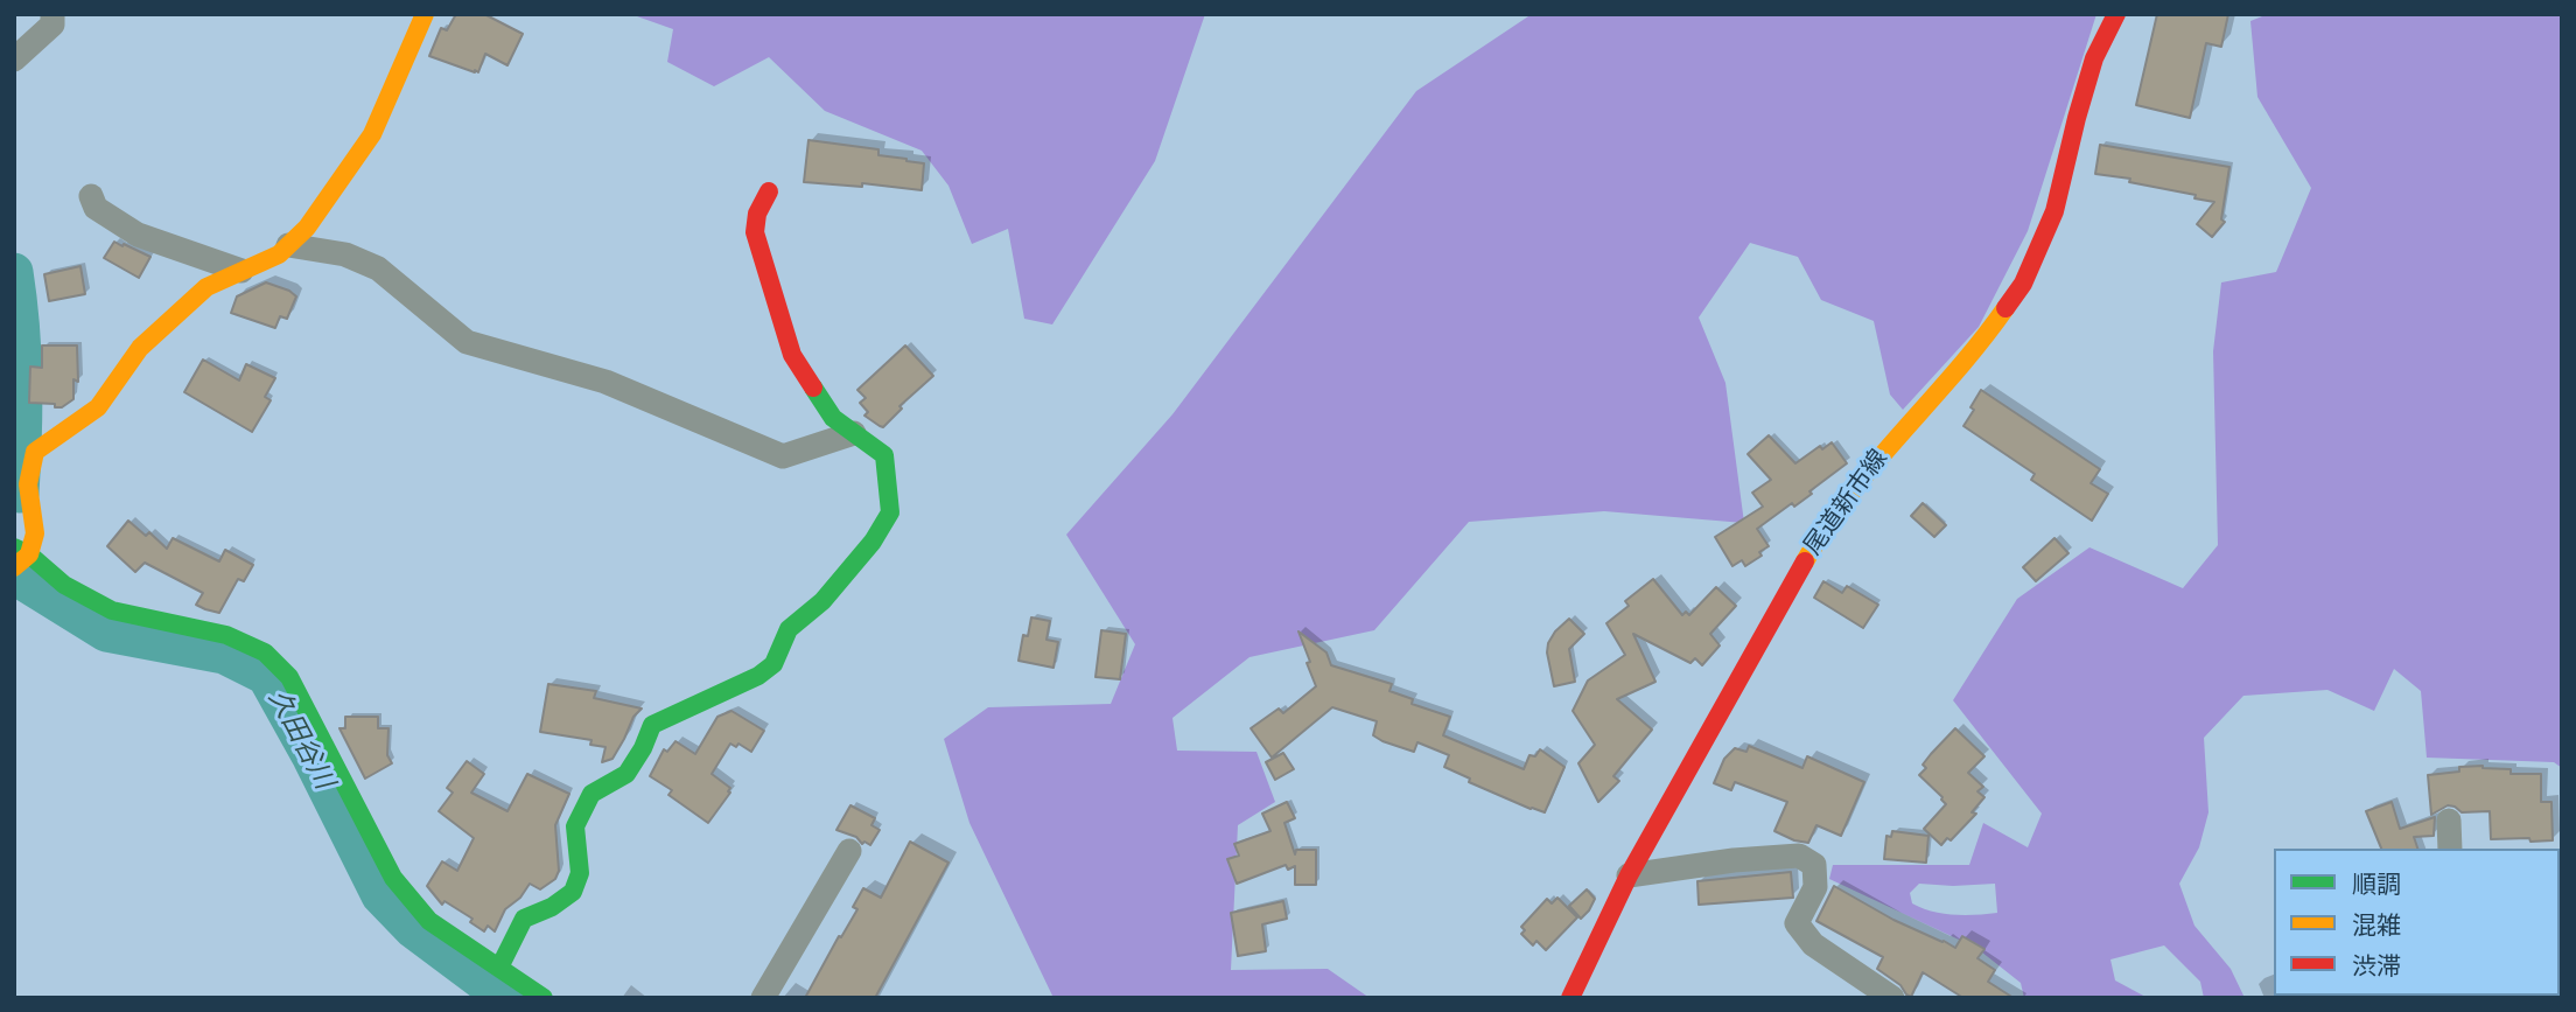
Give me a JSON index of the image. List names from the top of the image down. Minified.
{"streets":{"street":["尾道新市線"]},"water":["久田谷川"],"legend":["順調","混雑","渋滞"]}
